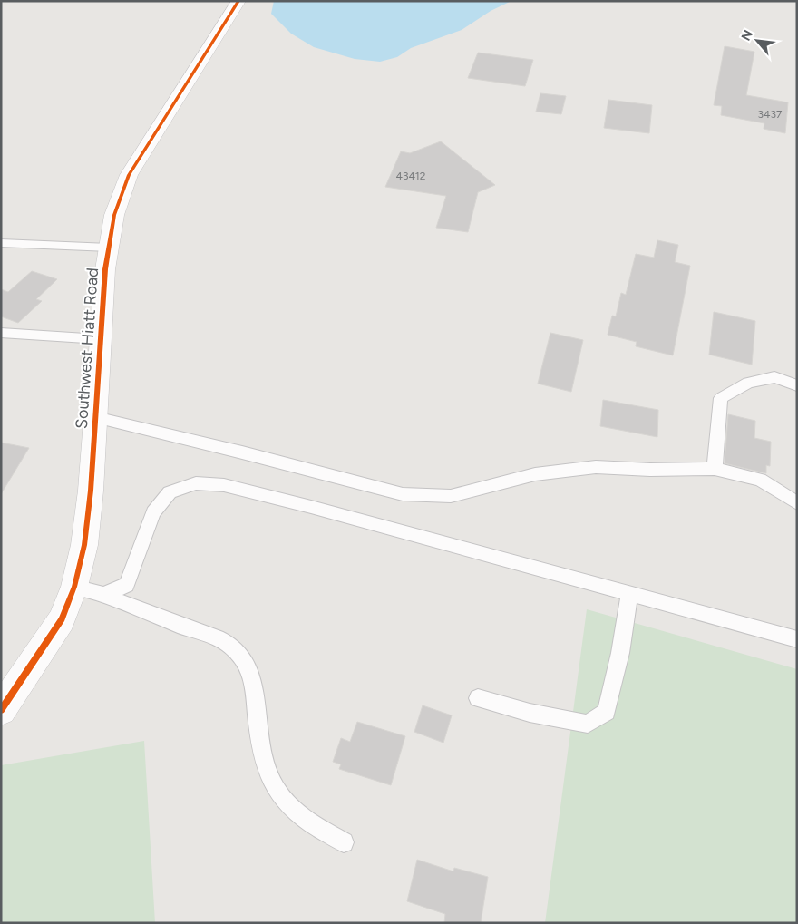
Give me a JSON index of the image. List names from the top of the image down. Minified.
{"streets":{"street":["Southwest Hiatt Road"]},"house_numbers":["3437","43412"],"north":"top left"}
